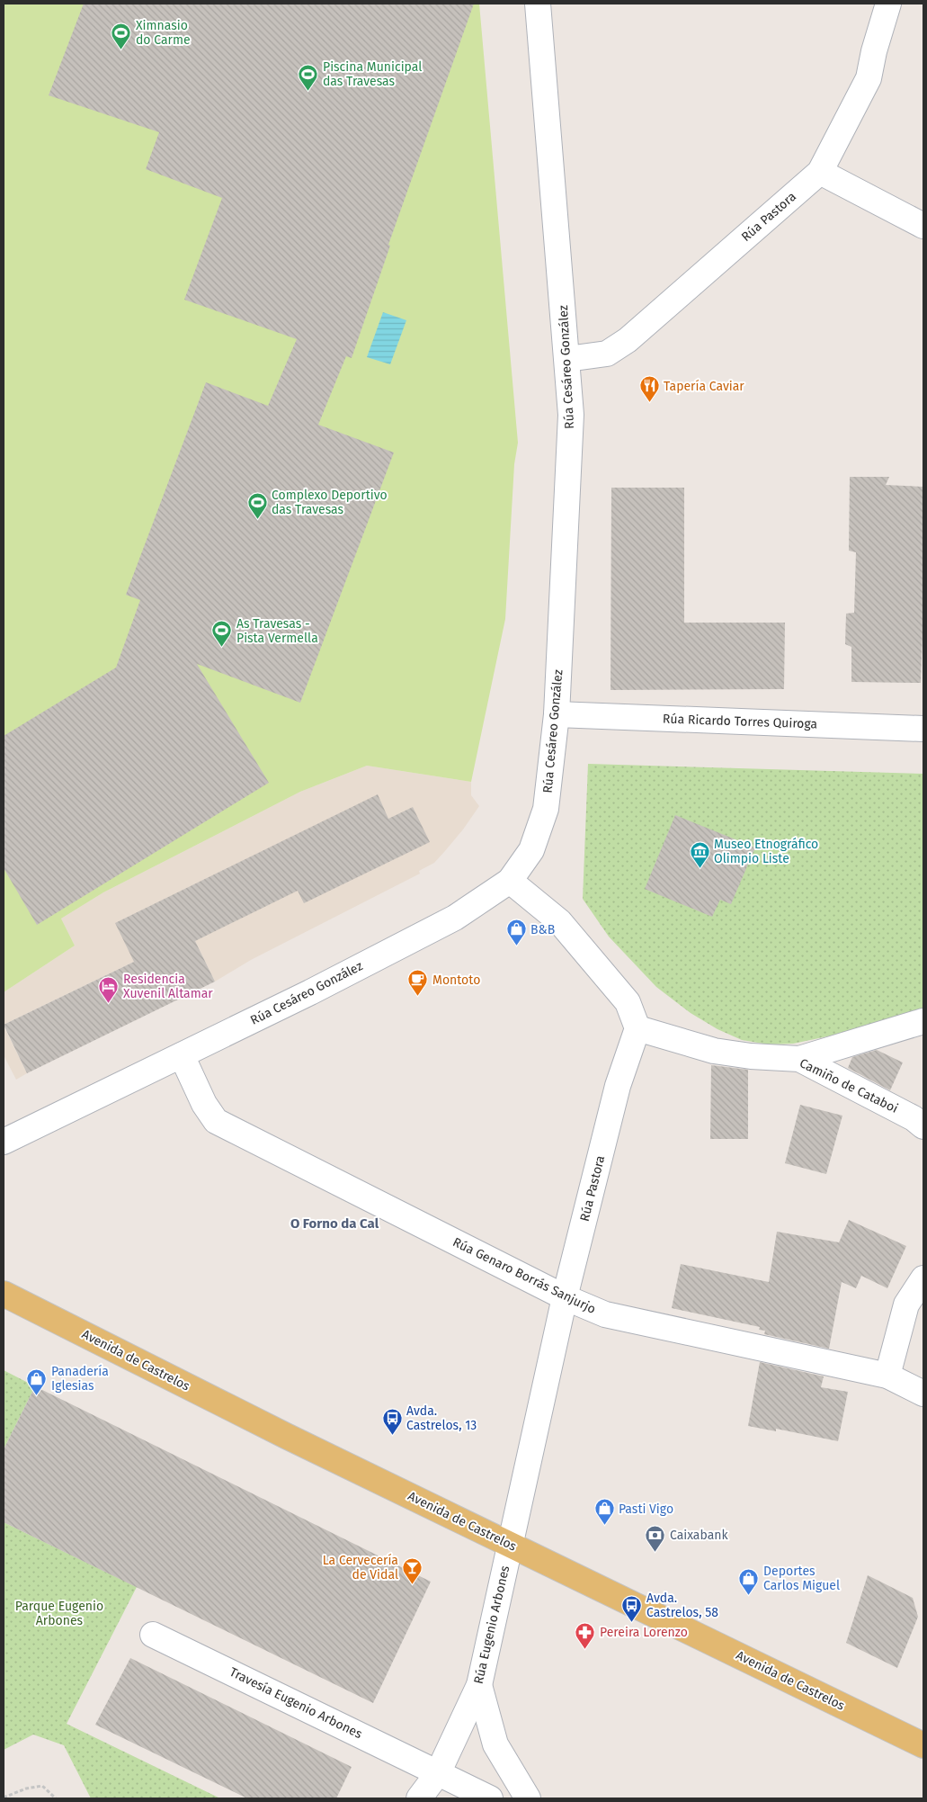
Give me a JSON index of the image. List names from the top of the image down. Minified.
{"streets":{"main road":["Avenida de Castrelos"],"street":["Rúa Pastora","Rúa Cesáreo González","Rúa Ricardo Torres Quiroga","Camiño de Cataboi","Rúa Genaro Borrás Sanjurjo","Rúa Eugenio Arbones","Travesía Eugenio Arbones"]},"crossings":[["Rúa Pastora","Rúa Cesáreo González"],["Rúa Pastora","Camiño de Cataboi"],["Rúa Pastora","Rúa Genaro Borrás Sanjurjo"],["Rúa Pastora","Avenida de Castrelos"],["Rúa Pastora","Rúa Eugenio Arbones"],["Rúa Cesáreo González","Rúa Ricardo Torres Quiroga"],["Rúa Cesáreo González","Rúa Genaro Borrás Sanjurjo"],["Avenida de Castrelos","Rúa Eugenio Arbones"],["Rúa Eugenio Arbones","Travesía Eugenio Arbones"]],"districts":["O Forno da Cal"],"parks":["Parque Eugenio Arbones"],"places":{"sports":["Ximnasio do Carme","Piscina Municipal das Travesas","Complexo Deportivo das Travesas","As Travesas - Pista Vermella"],"restaurant":["Tapería Caviar"],"museum":["Museo Etnográfico Olimpio Liste"],"shop":["B&B","Panadería Iglesias","Pasti Vigo","Deportes Carlos Miguel"],"cafe":["Montoto"],"hotel":["Residencia Xuvenil Altamar"],"bus stop":["Avda. Castrelos, 13","Avda. Castrelos, 58"],"bank":["Caixabank"],"bar":["La Cervecería de Vidal"],"pharmacy":["Pereira Lorenzo"]}}
